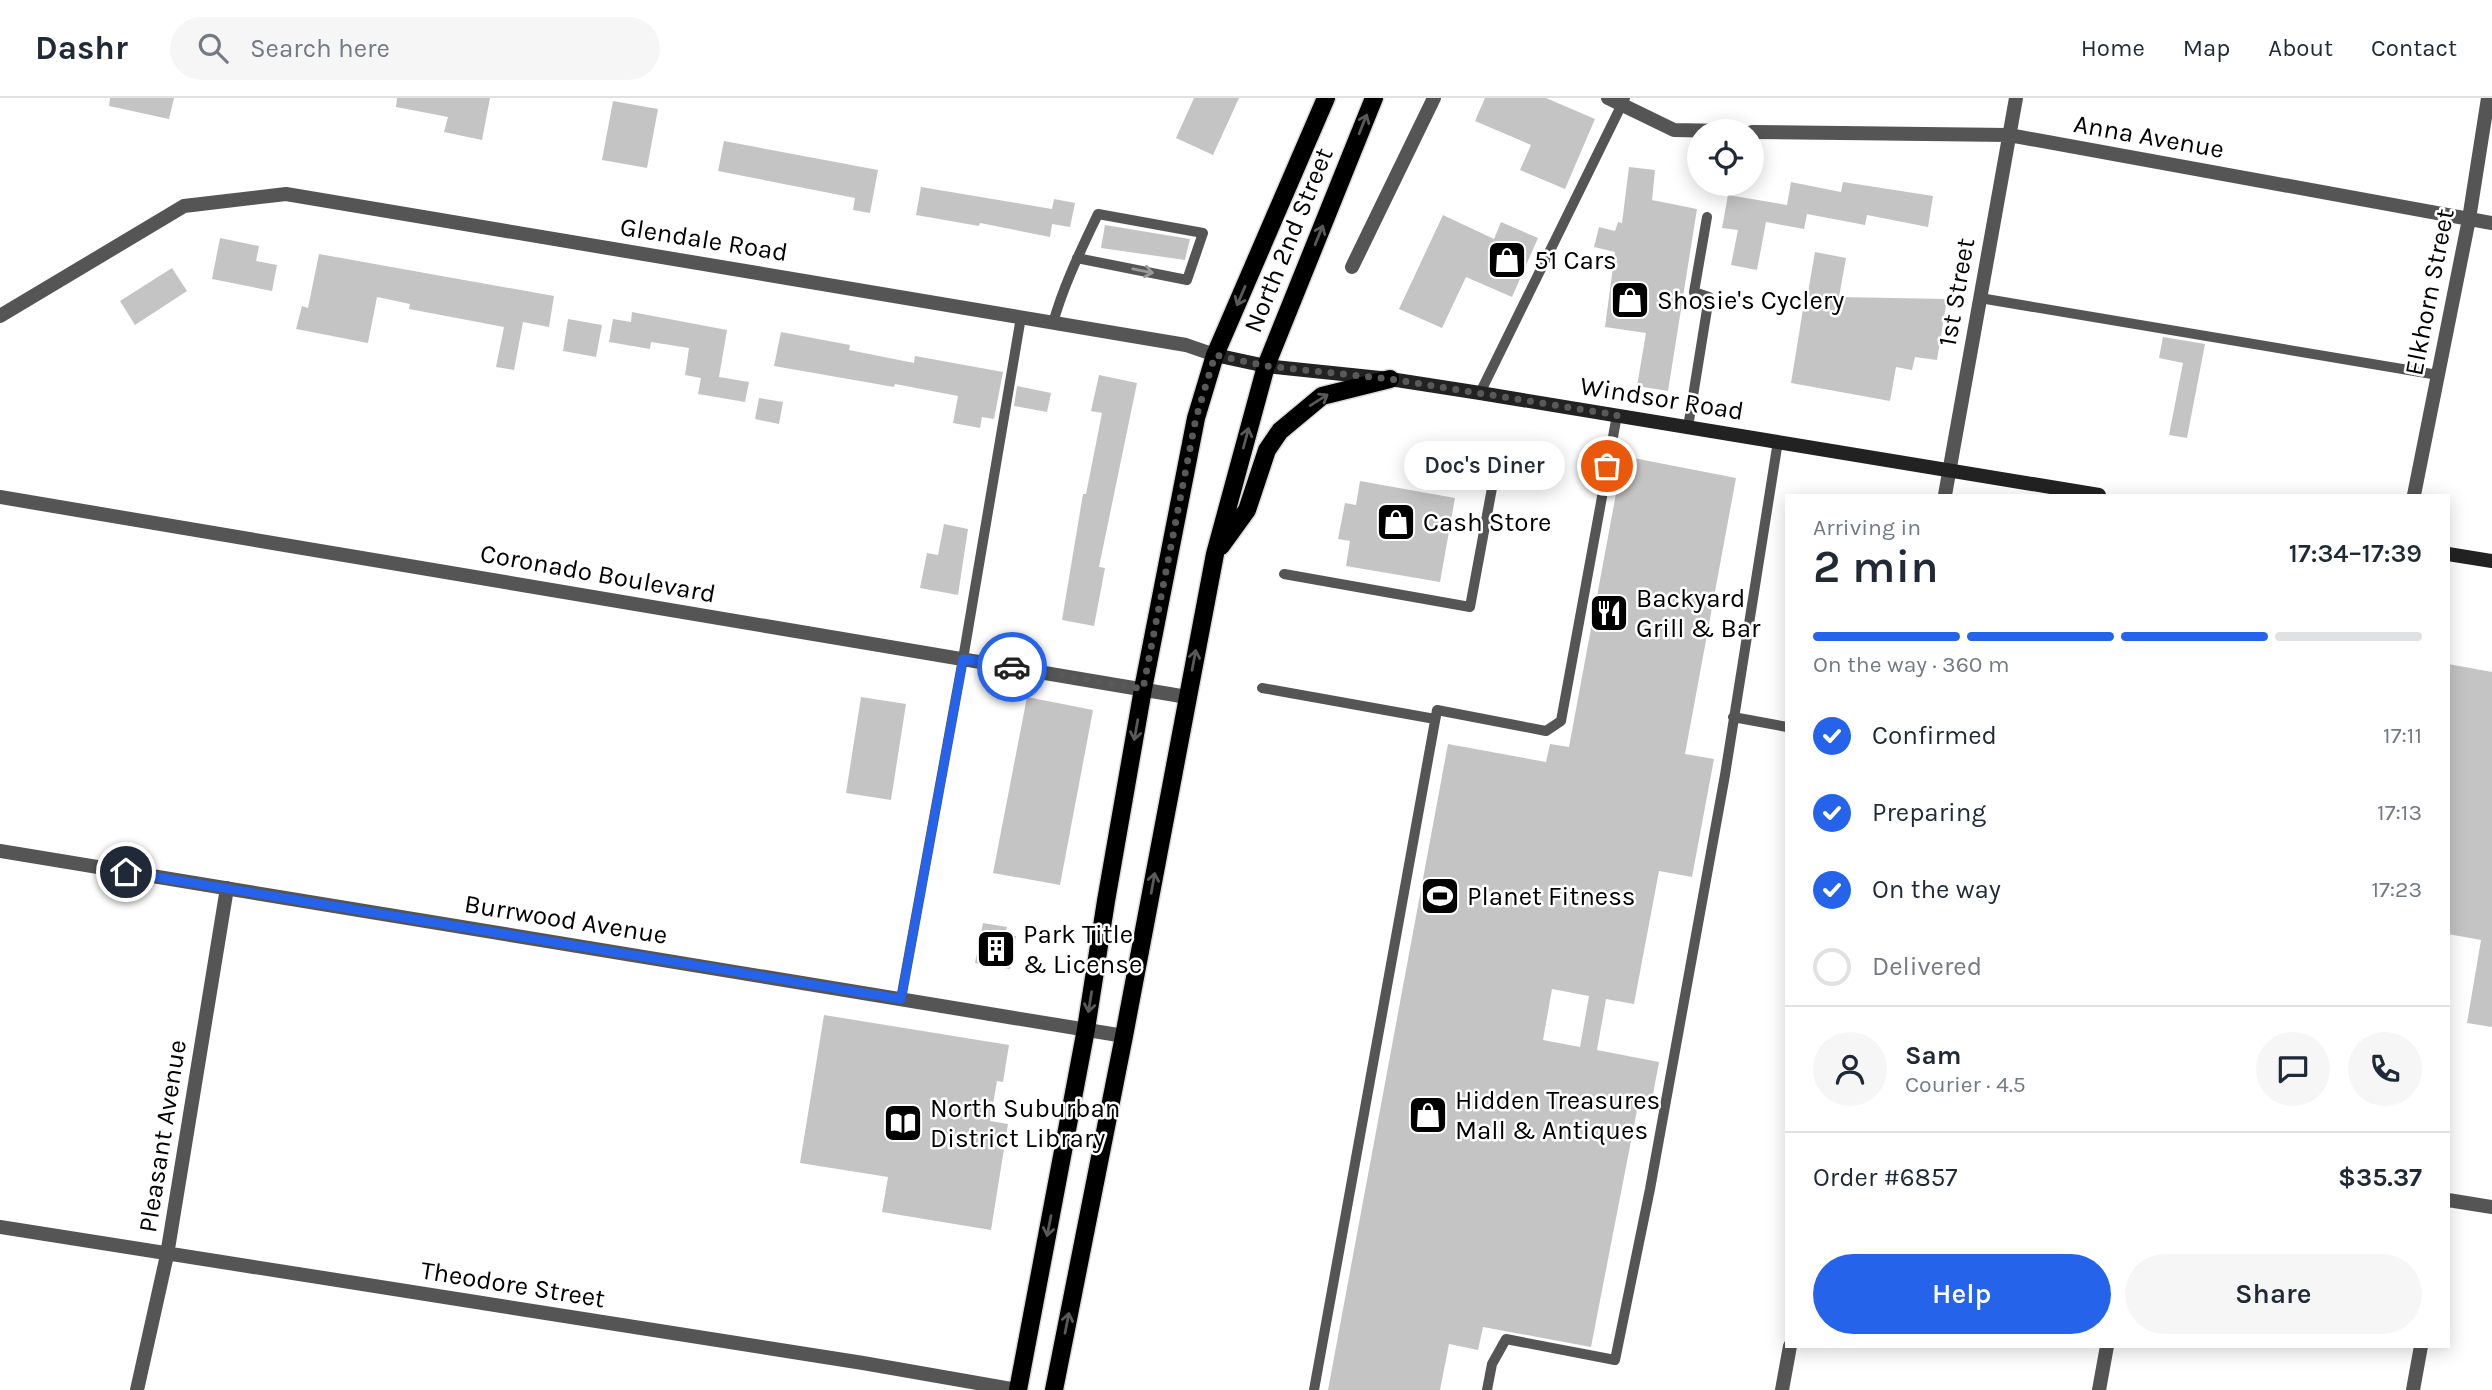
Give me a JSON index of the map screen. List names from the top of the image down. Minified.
{"streets":{"main road":["North 2nd Street"],"street":["Anna Avenue","Glendale Road","1st Street","Elkhorn Street","Windsor Road","Coronado Boulevard","Burrwood Avenue","Pleasant Avenue","Theodore Street"]},"crossings":[["Anna Avenue","1st Street"],["Anna Avenue","Elkhorn Street"],["Glendale Road","North 2nd Street"],["Glendale Road","Windsor Road"],["North 2nd Street","Windsor Road"],["North 2nd Street","Coronado Boulevard"],["North 2nd Street","Burrwood Avenue"],["North 2nd Street","Theodore Street"],["1st Street","Windsor Road"],["Burrwood Avenue","Pleasant Avenue"],["Pleasant Avenue","Theodore Street"]],"places":{"shop":["51 Cars","Shosie's Cyclery","Cash Store","Hidden Treasures Mall & Antiques"],"other":["Doc's Diner"],"restaurant":["Backyard Grill & Bar"],"sports":["Planet Fitness"],"building":["Park Title & License"],"library":["North Suburban District Library"]},"page":{"header":"Dashr","search":"Search here","nav":["Home","Map","About","Contact"],"bubble":"Doc's Diner","heading":["2 min","Arriving in","17:34–17:39"],"panel":["Sam","Courier · 4.5","Order #6857","$35.37"],"bar":"On the way · 360 m","list":[["Confirmed","17:11"],["Preparing","17:13"],["On the way","17:23"],"Delivered"],"buttons":["Help","Share"]}}
